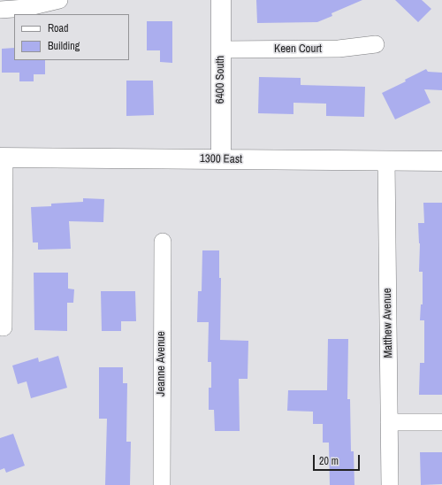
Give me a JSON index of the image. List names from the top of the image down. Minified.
{"streets":{"main road":["6400 South","1300 East"],"street":["Keen Court","Matthew Avenue","Jeanne Avenue"]},"crossings":[["Keen Court","6400 South"],["6400 South","1300 East"],["1300 East","Matthew Avenue"]],"legend":["Road","Building"],"scale_bar":"20 m"}
